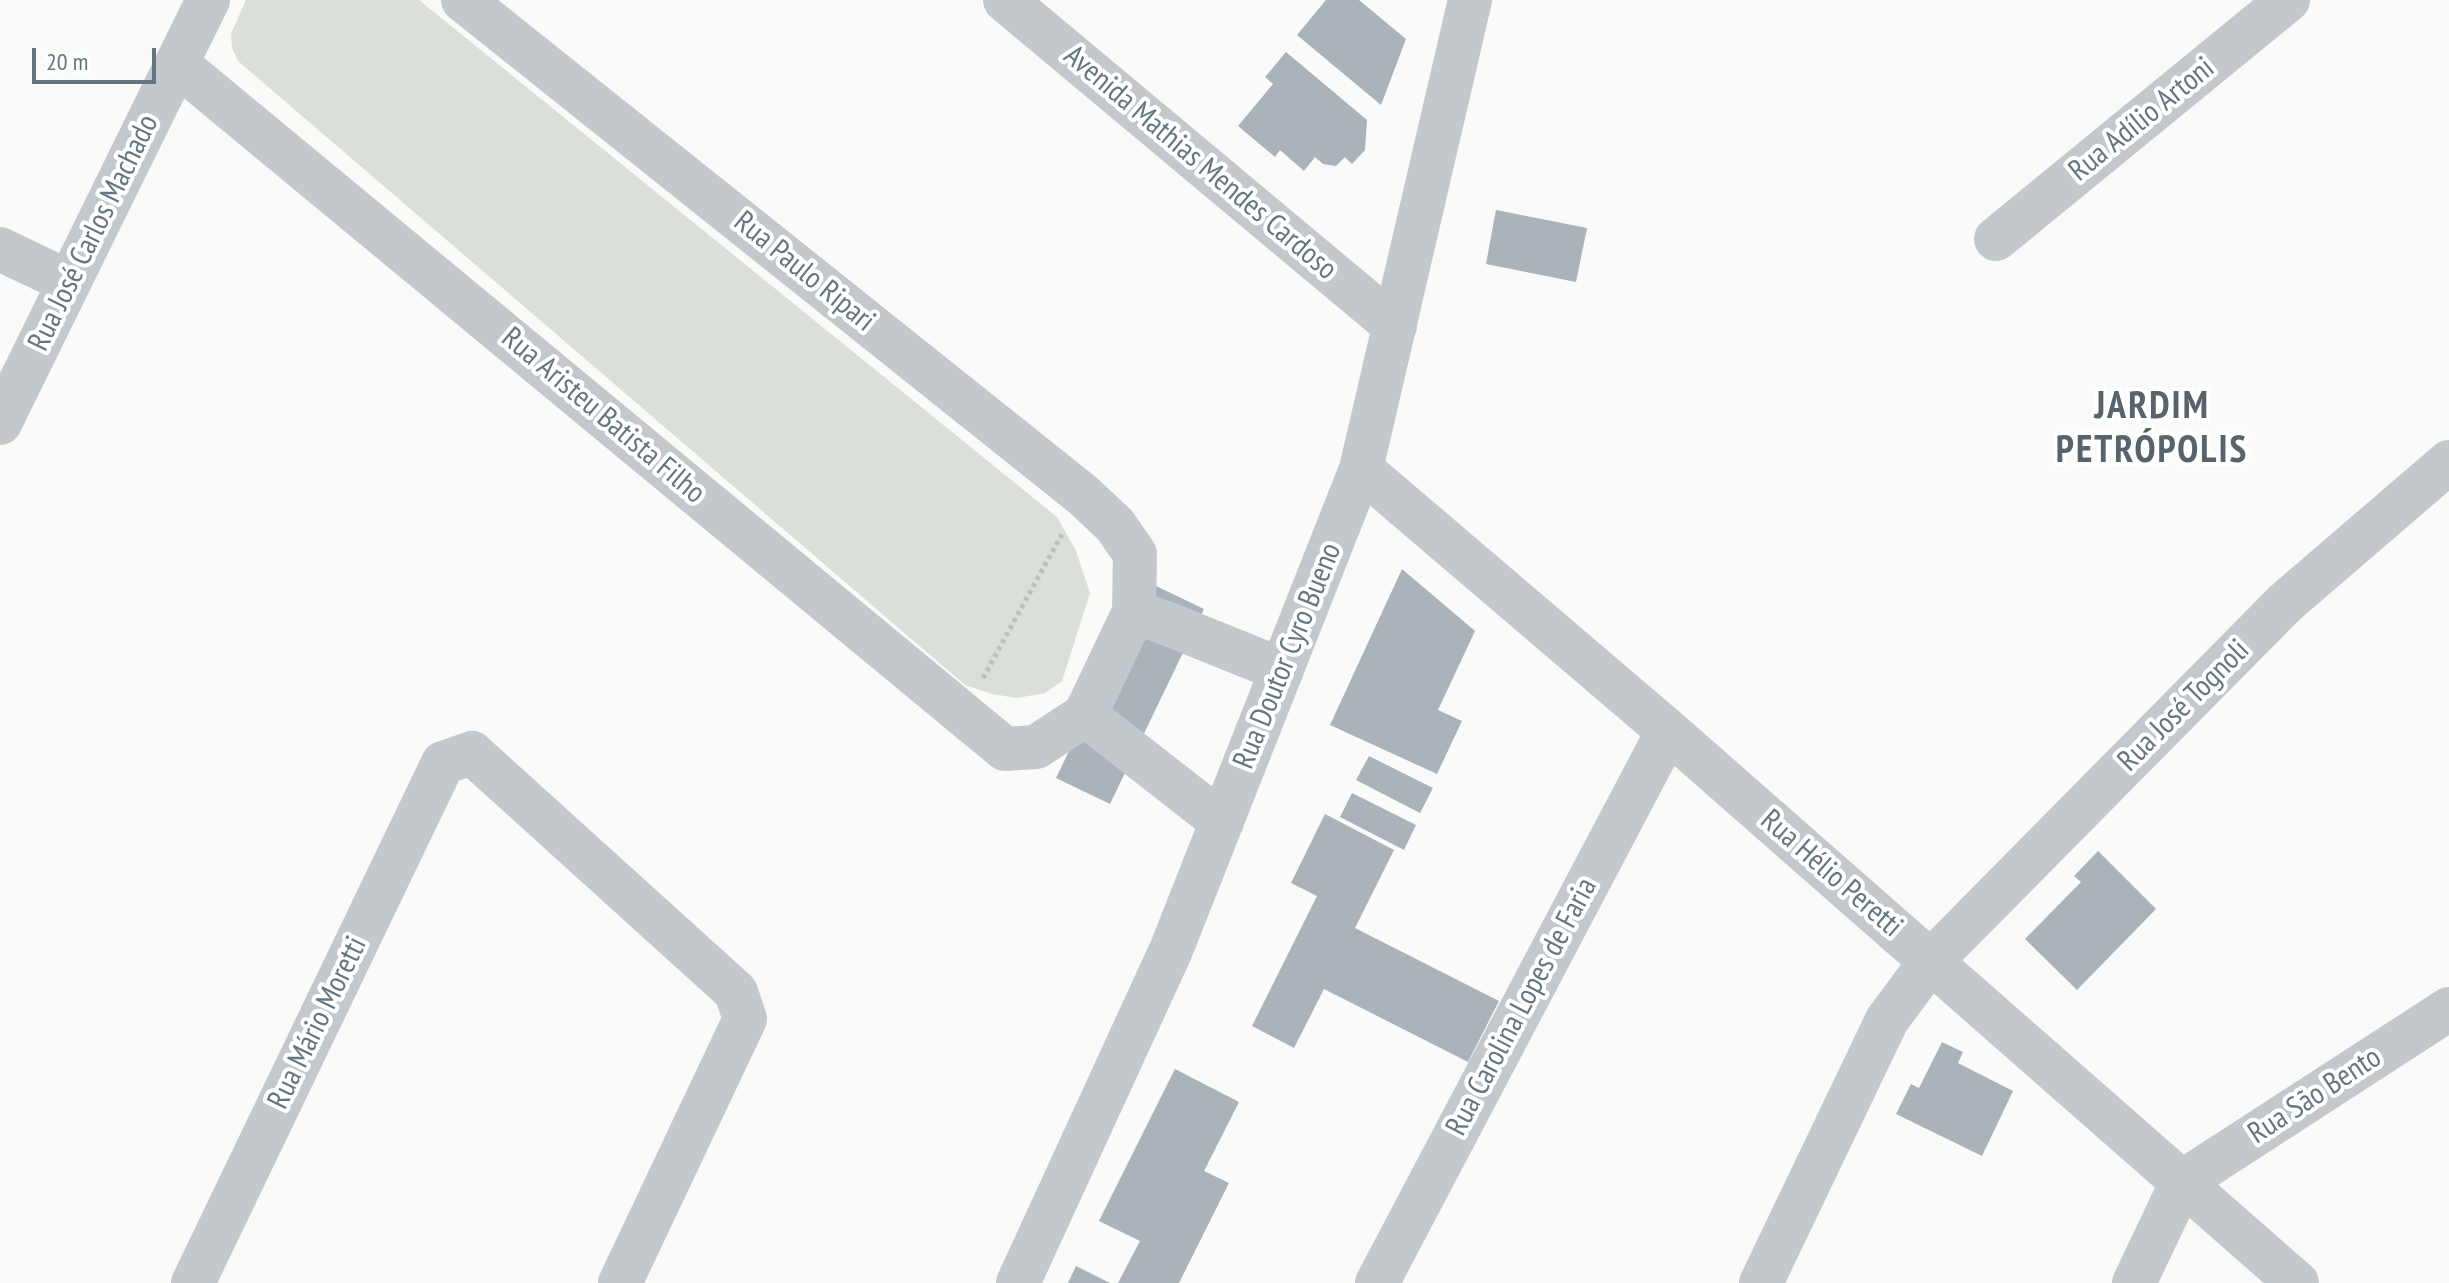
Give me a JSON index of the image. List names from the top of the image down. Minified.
{"streets":{"street":["Rua Adílio Artoni","Avenida Mathias Mendes Cardoso","Rua José Carlos Machado","Rua Paulo Ripari","Rua Aristeu Batista Filho","Rua Doutor Cyro Bueno","Rua José Tognoli","Rua Hélio Peretti","Rua Carolina Lopes de Faria","Rua Mário Moretti","Rua São Bento"]},"crossings":[["Avenida Mathias Mendes Cardoso","Rua Doutor Cyro Bueno"],["Rua José Carlos Machado","Rua Aristeu Batista Filho"],["Rua Doutor Cyro Bueno","Rua Hélio Peretti"],["Rua José Tognoli","Rua Hélio Peretti"],["Rua Hélio Peretti","Rua Carolina Lopes de Faria"],["Rua Hélio Peretti","Rua São Bento"]],"districts":["JARDIM PETRÓPOLIS"],"scale_bar":"20 m"}
